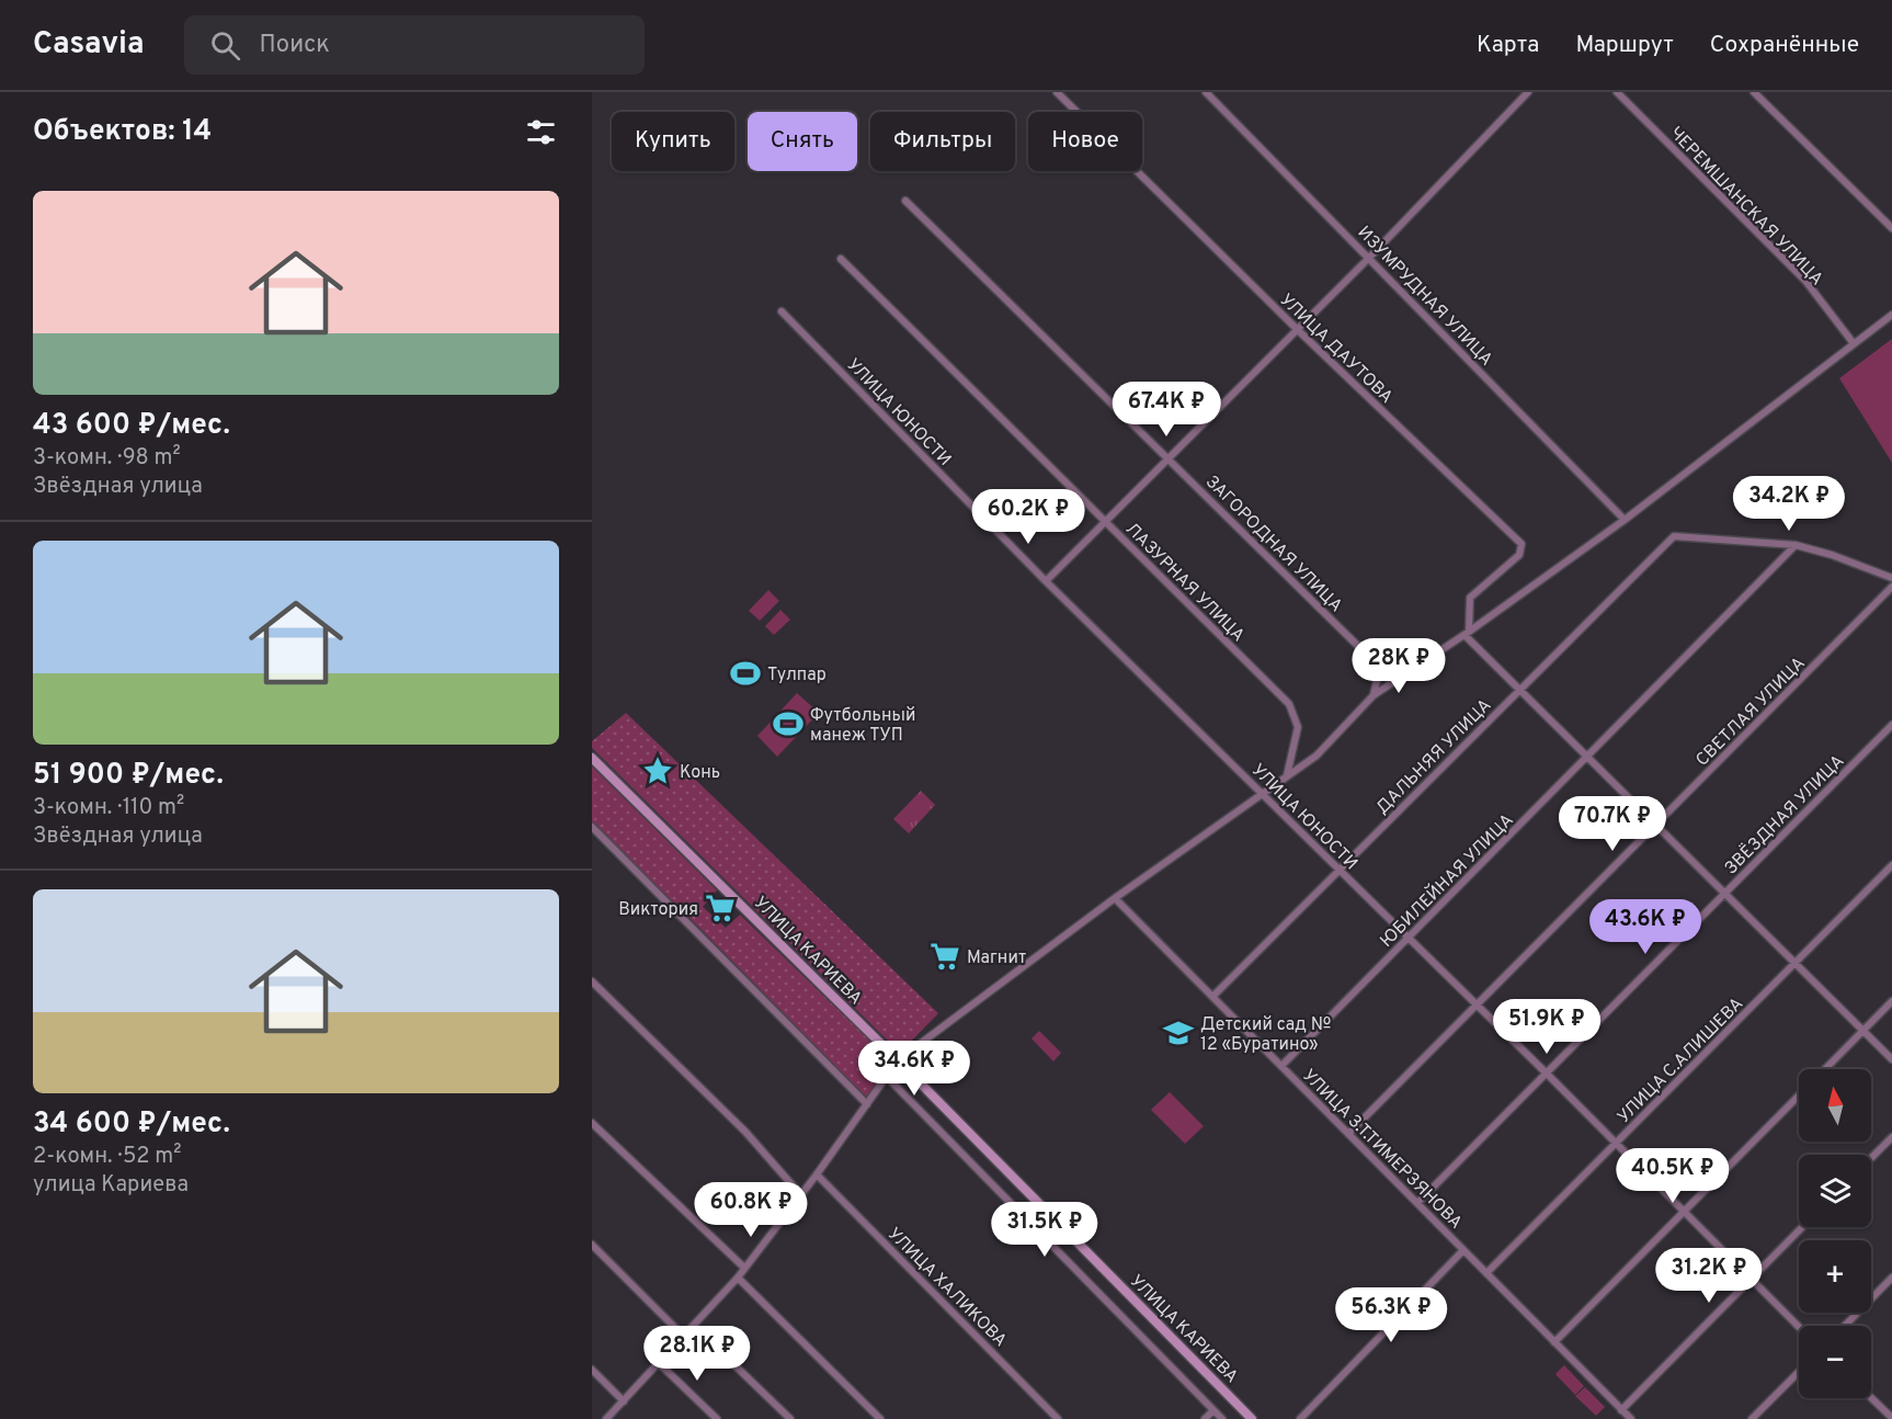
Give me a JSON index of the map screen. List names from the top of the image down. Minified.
{"streets":{"main road":["УЛИЦА КАРИЕВА"],"street":["ЧЕРЕМШАНСКАЯ УЛИЦА","ИЗУМРУДНАЯ УЛИЦА","УЛИЦА ДАУТОВА","УЛИЦА ЮНОСТИ","ЗАГОРОДНАЯ УЛИЦА","ЛАЗУРНАЯ УЛИЦА","СВЕТЛАЯ УЛИЦА","ДАЛЬНЯЯ УЛИЦА","ЗВЁЗДНАЯ УЛИЦА","ЮБИЛЕЙНАЯ УЛИЦА","УЛИЦА С.АЛИШЕВА","УЛИЦА З.Т.ТИМЕРЗЯНОВА","УЛИЦА ХАЛИКОВА"]},"crossings":[["УЛИЦА ЮНОСТИ","СВЕТЛАЯ УЛИЦА"],["УЛИЦА ЮНОСТИ","ДАЛЬНЯЯ УЛИЦА"],["УЛИЦА ЮНОСТИ","ЗВЁЗДНАЯ УЛИЦА"],["УЛИЦА ЮНОСТИ","ЮБИЛЕЙНАЯ УЛИЦА"],["УЛИЦА ЮНОСТИ","УЛИЦА С.АЛИШЕВА"],["СВЕТЛАЯ УЛИЦА","УЛИЦА З.Т.ТИМЕРЗЯНОВА"],["ДАЛЬНЯЯ УЛИЦА","ЮБИЛЕЙНАЯ УЛИЦА"],["ДАЛЬНЯЯ УЛИЦА","УЛИЦА З.Т.ТИМЕРЗЯНОВА"],["ЗВЁЗДНАЯ УЛИЦА","УЛИЦА З.Т.ТИМЕРЗЯНОВА"],["ЮБИЛЕЙНАЯ УЛИЦА","УЛИЦА З.Т.ТИМЕРЗЯНОВА"],["УЛИЦА С.АЛИШЕВА","УЛИЦА З.Т.ТИМЕРЗЯНОВА"]],"places":{"sports":["Тулпар","Футбольный манеж ТУП"],"place":["Конь"],"supermarket":["Виктория","Магнит"],"school or university":["Детский сад № 12 «Буратино»"]},"north":"top","page":{"header":"Casavia","search":"Поиск","nav":["Карта","Маршрут","Сохранённые"],"heading":"Объектов: 14","chip":["Купить","Снять","Фильтры","Новое"],"list":[{"name":"43 600 ₽/мес.","note":"3-комн. · 98 m² · Звёздная улица"},{"name":"51 900 ₽/мес.","note":"3-комн. · 110 m² · Звёздная улица"},{"name":"34 600 ₽/мес.","note":"2-комн. · 52 m² · улица Кариева"}],"price":["67.4K ₽","34.2K ₽","60.2K ₽","28K ₽","70.7K ₽","43.6K ₽","51.9K ₽","34.6K ₽","40.5K ₽","60.8K ₽","31.5K ₽","31.2K ₽","56.3K ₽","28.1K ₽"],"map_buttons":["+","−"]}}
